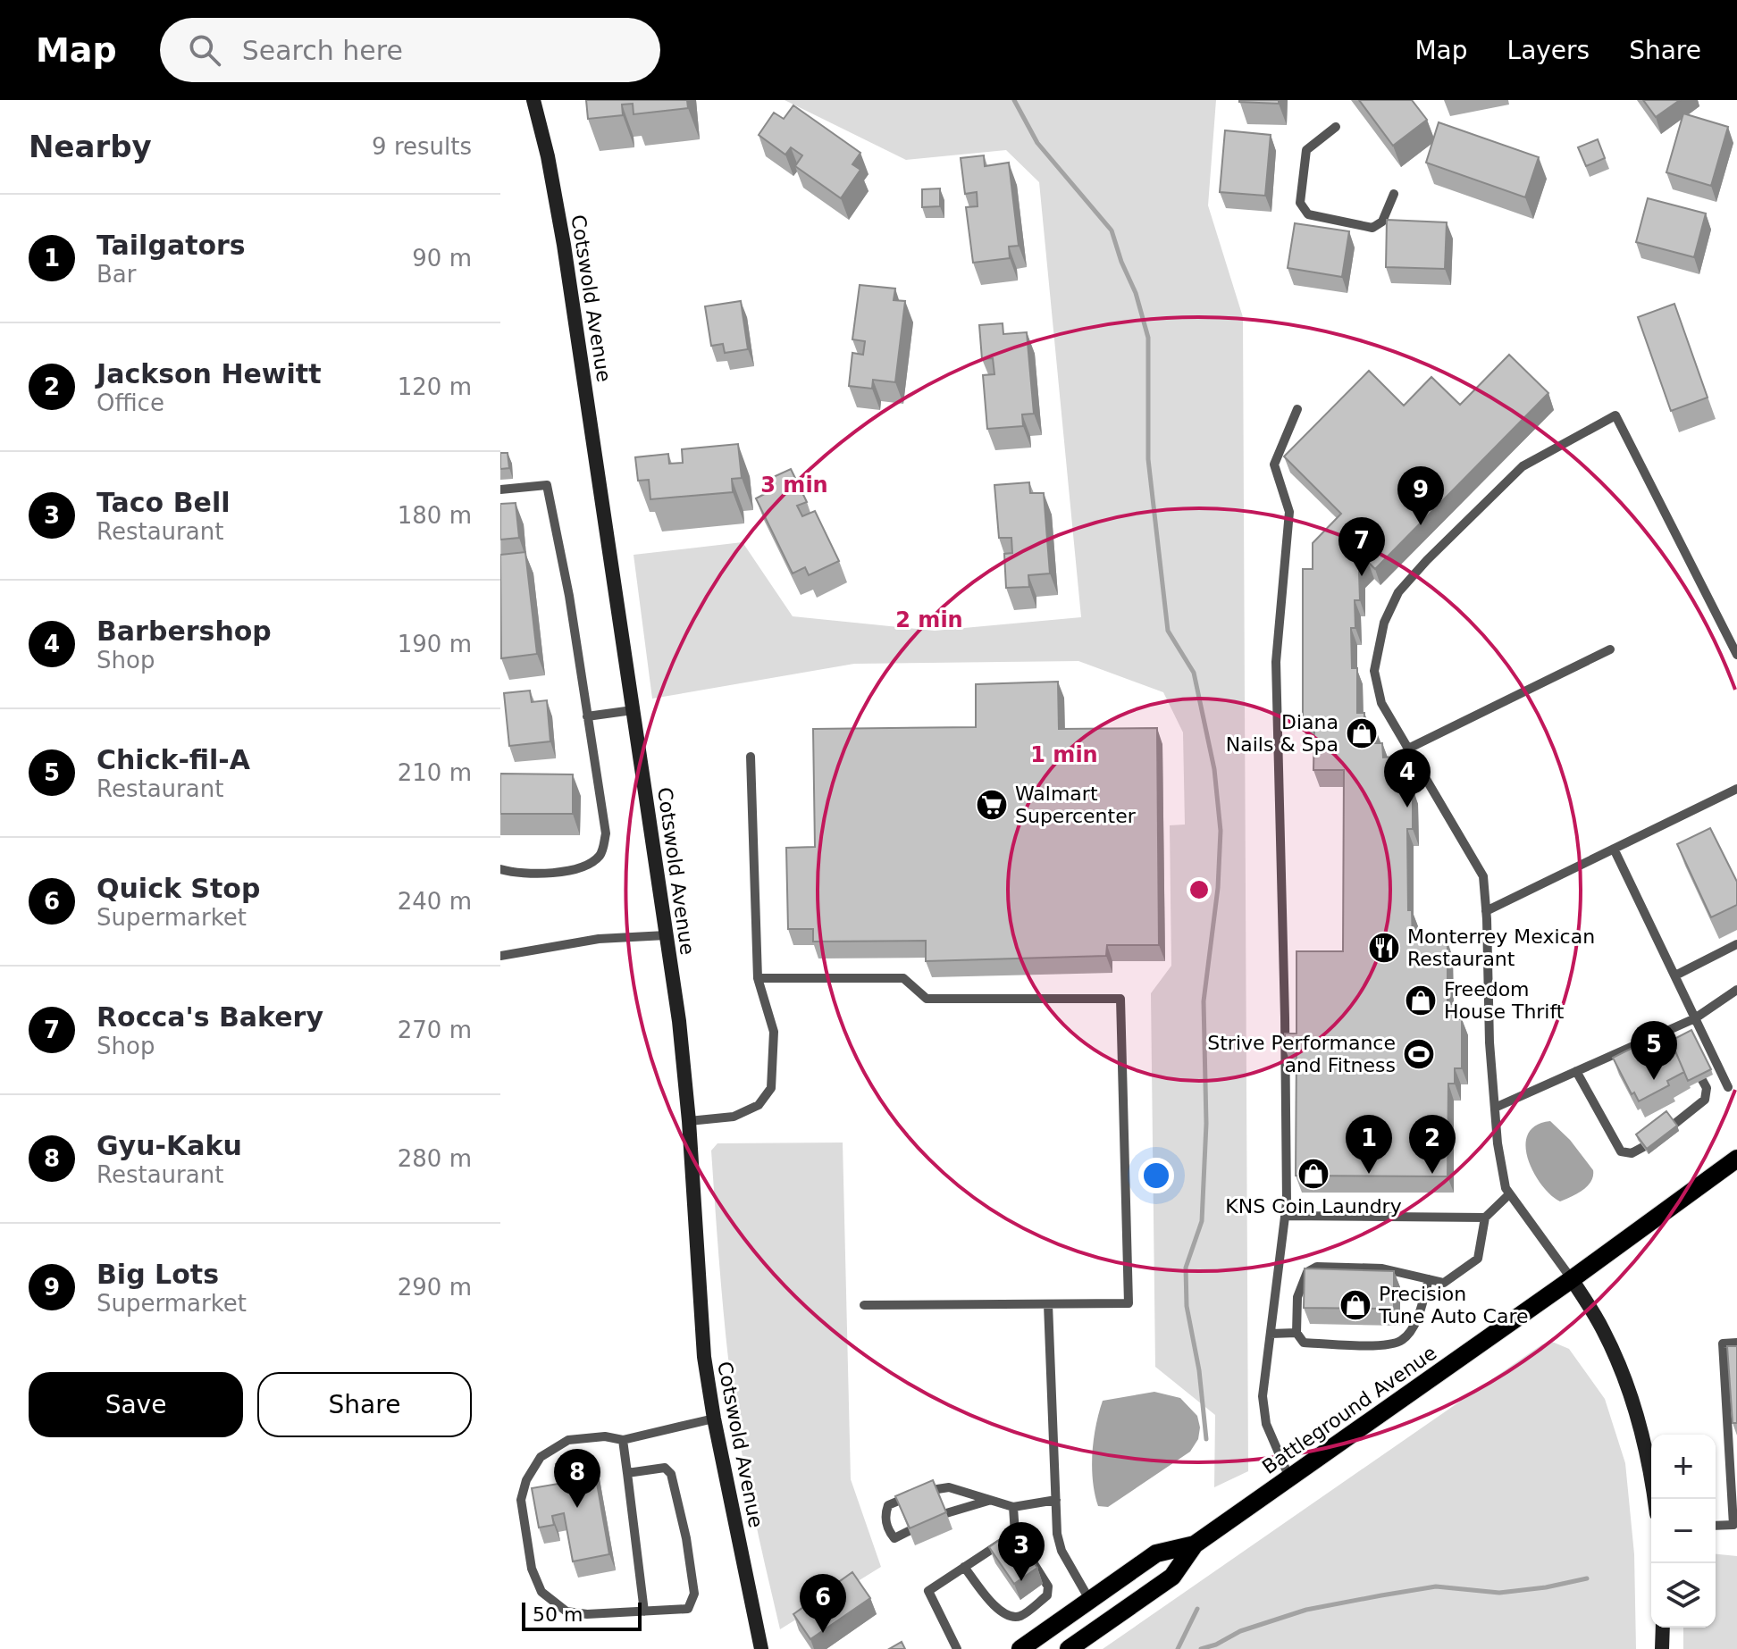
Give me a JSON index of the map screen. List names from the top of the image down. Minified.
{"streets":{"main road":["Battleground Avenue"],"street":["Cotswold Avenue"]},"places":{"shop":["Diana Nails & Spa","Freedom House Thrift","KNS Coin Laundry","Precision Tune Auto Care"],"supermarket":["Walmart Supercenter"],"restaurant":["Monterrey Mexican Restaurant"],"sports":["Strive Performance and Fitness"]},"scale_bar":"50 m","page":{"header":"Map","search":"Search here","nav":["Map","Layers","Share"],"heading":["Nearby","9 results"],"list":[{"mark":"1","name":"Tailgators","note":"Bar","value":"90 m"},{"mark":"2","name":"Jackson Hewitt","note":"Office","value":"120 m"},{"mark":"3","name":"Taco Bell","note":"Restaurant","value":"180 m"},{"mark":"4","name":"Barbershop","note":"Shop","value":"190 m"},{"mark":"5","name":"Chick-fil-A","note":"Restaurant","value":"210 m"},{"mark":"6","name":"Quick Stop","note":"Supermarket","value":"240 m"},{"mark":"7","name":"Rocca's Bakery","note":"Shop","value":"270 m"},{"mark":"8","name":"Gyu-Kaku","note":"Restaurant","value":"280 m"},{"mark":"9","name":"Big Lots","note":"Supermarket","value":"290 m"}],"pins":["9","7","4","5","1","2","8","3","6"],"buttons":["Save","Share"],"map_buttons":["+","−"],"scale":"50 m"},"rings":["3 min","2 min","1 min"]}
